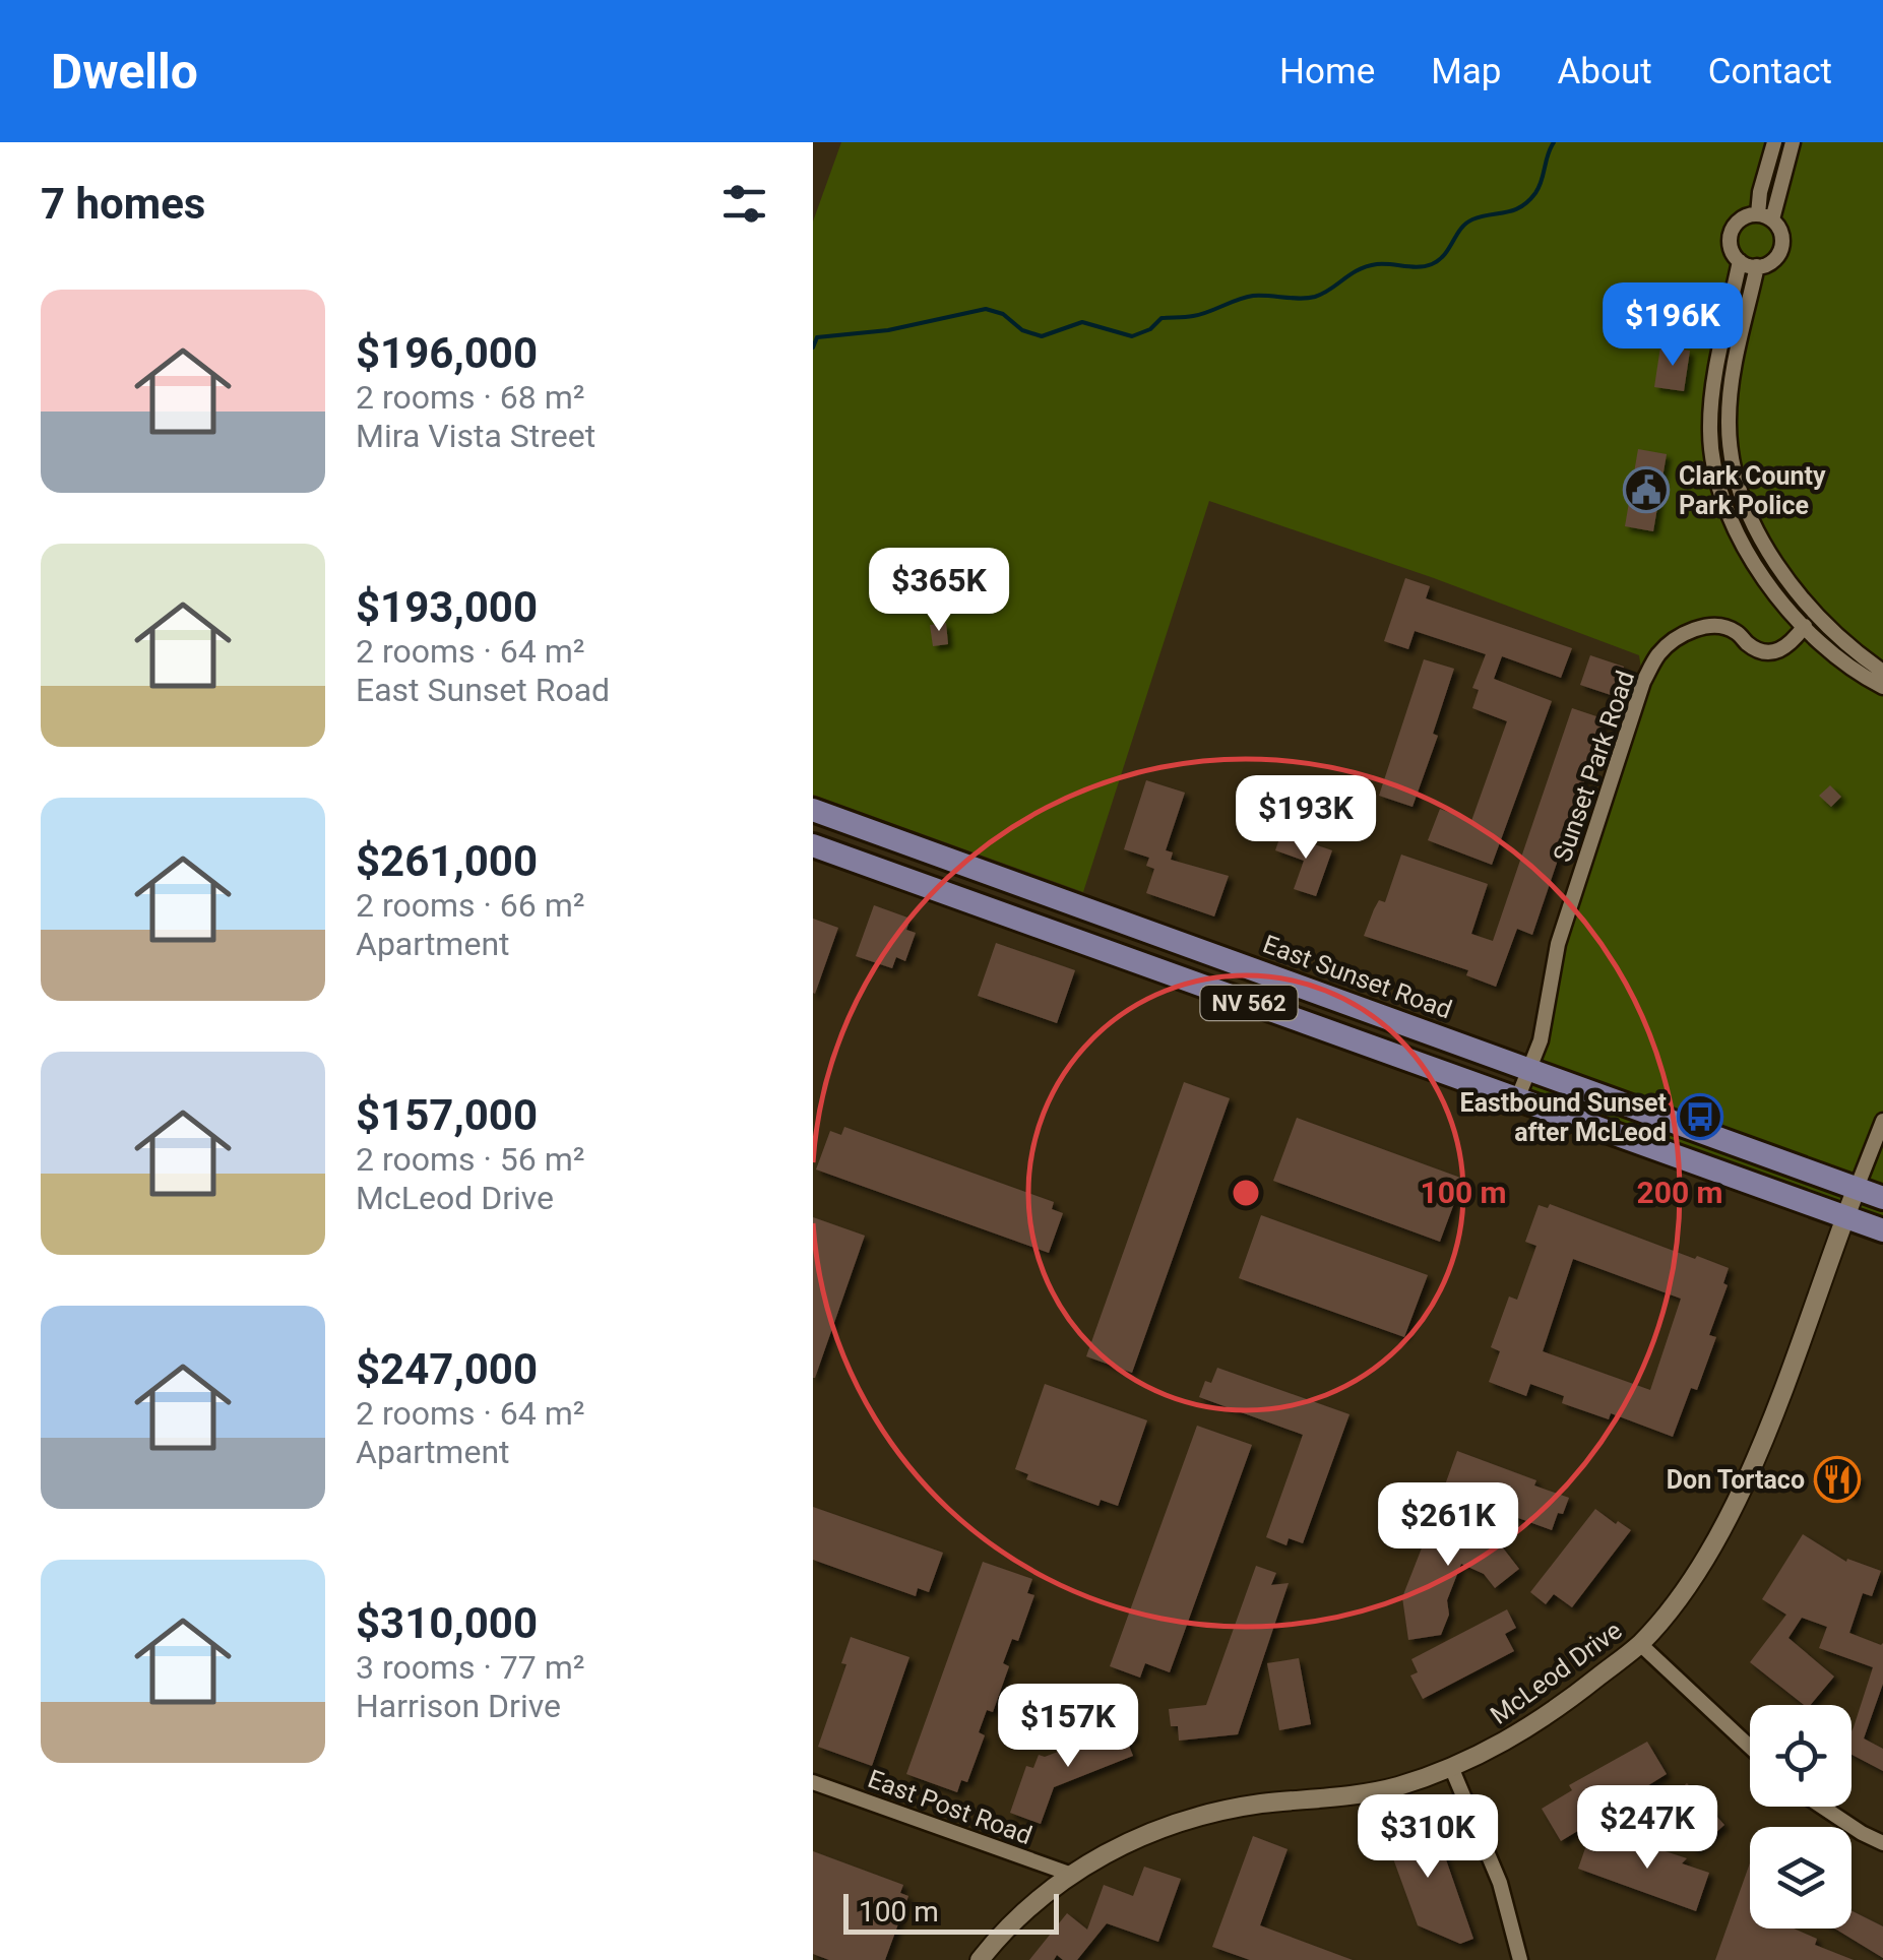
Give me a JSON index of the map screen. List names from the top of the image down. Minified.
{"streets":{"main road":["East Sunset Road","NV 562"],"street":["Sunset Park Road","McLeod Drive","East Post Road"]},"crossings":[["Sunset Park Road","East Sunset Road"],["Sunset Park Road","NV 562"],["East Sunset Road","McLeod Drive"],["NV 562","McLeod Drive"],["McLeod Drive","East Post Road"]],"places":{"public building":["Clark County Park Police"],"bus stop":["Eastbound Sunset after McLeod"],"restaurant":["Don Tortaco"]},"scale_bar":"100 m","page":{"header":"Dwello","nav":["Home","Map","About","Contact"],"heading":"7 homes","list":[{"name":"$196,000","note":"2 rooms · 68 m² · Mira Vista Street"},{"name":"$193,000","note":"2 rooms · 64 m² · East Sunset Road"},{"name":"$261,000","note":"2 rooms · 66 m² · Apartment"},{"name":"$157,000","note":"2 rooms · 56 m² · McLeod Drive"},{"name":"$247,000","note":"2 rooms · 64 m² · Apartment"},{"name":"$310,000","note":"3 rooms · 77 m² · Harrison Drive"}],"price":["$196K","$365K","$193K","$261K","$157K","$247K","$310K"],"scale":"100 m"},"rings":["100 m","200 m"]}
